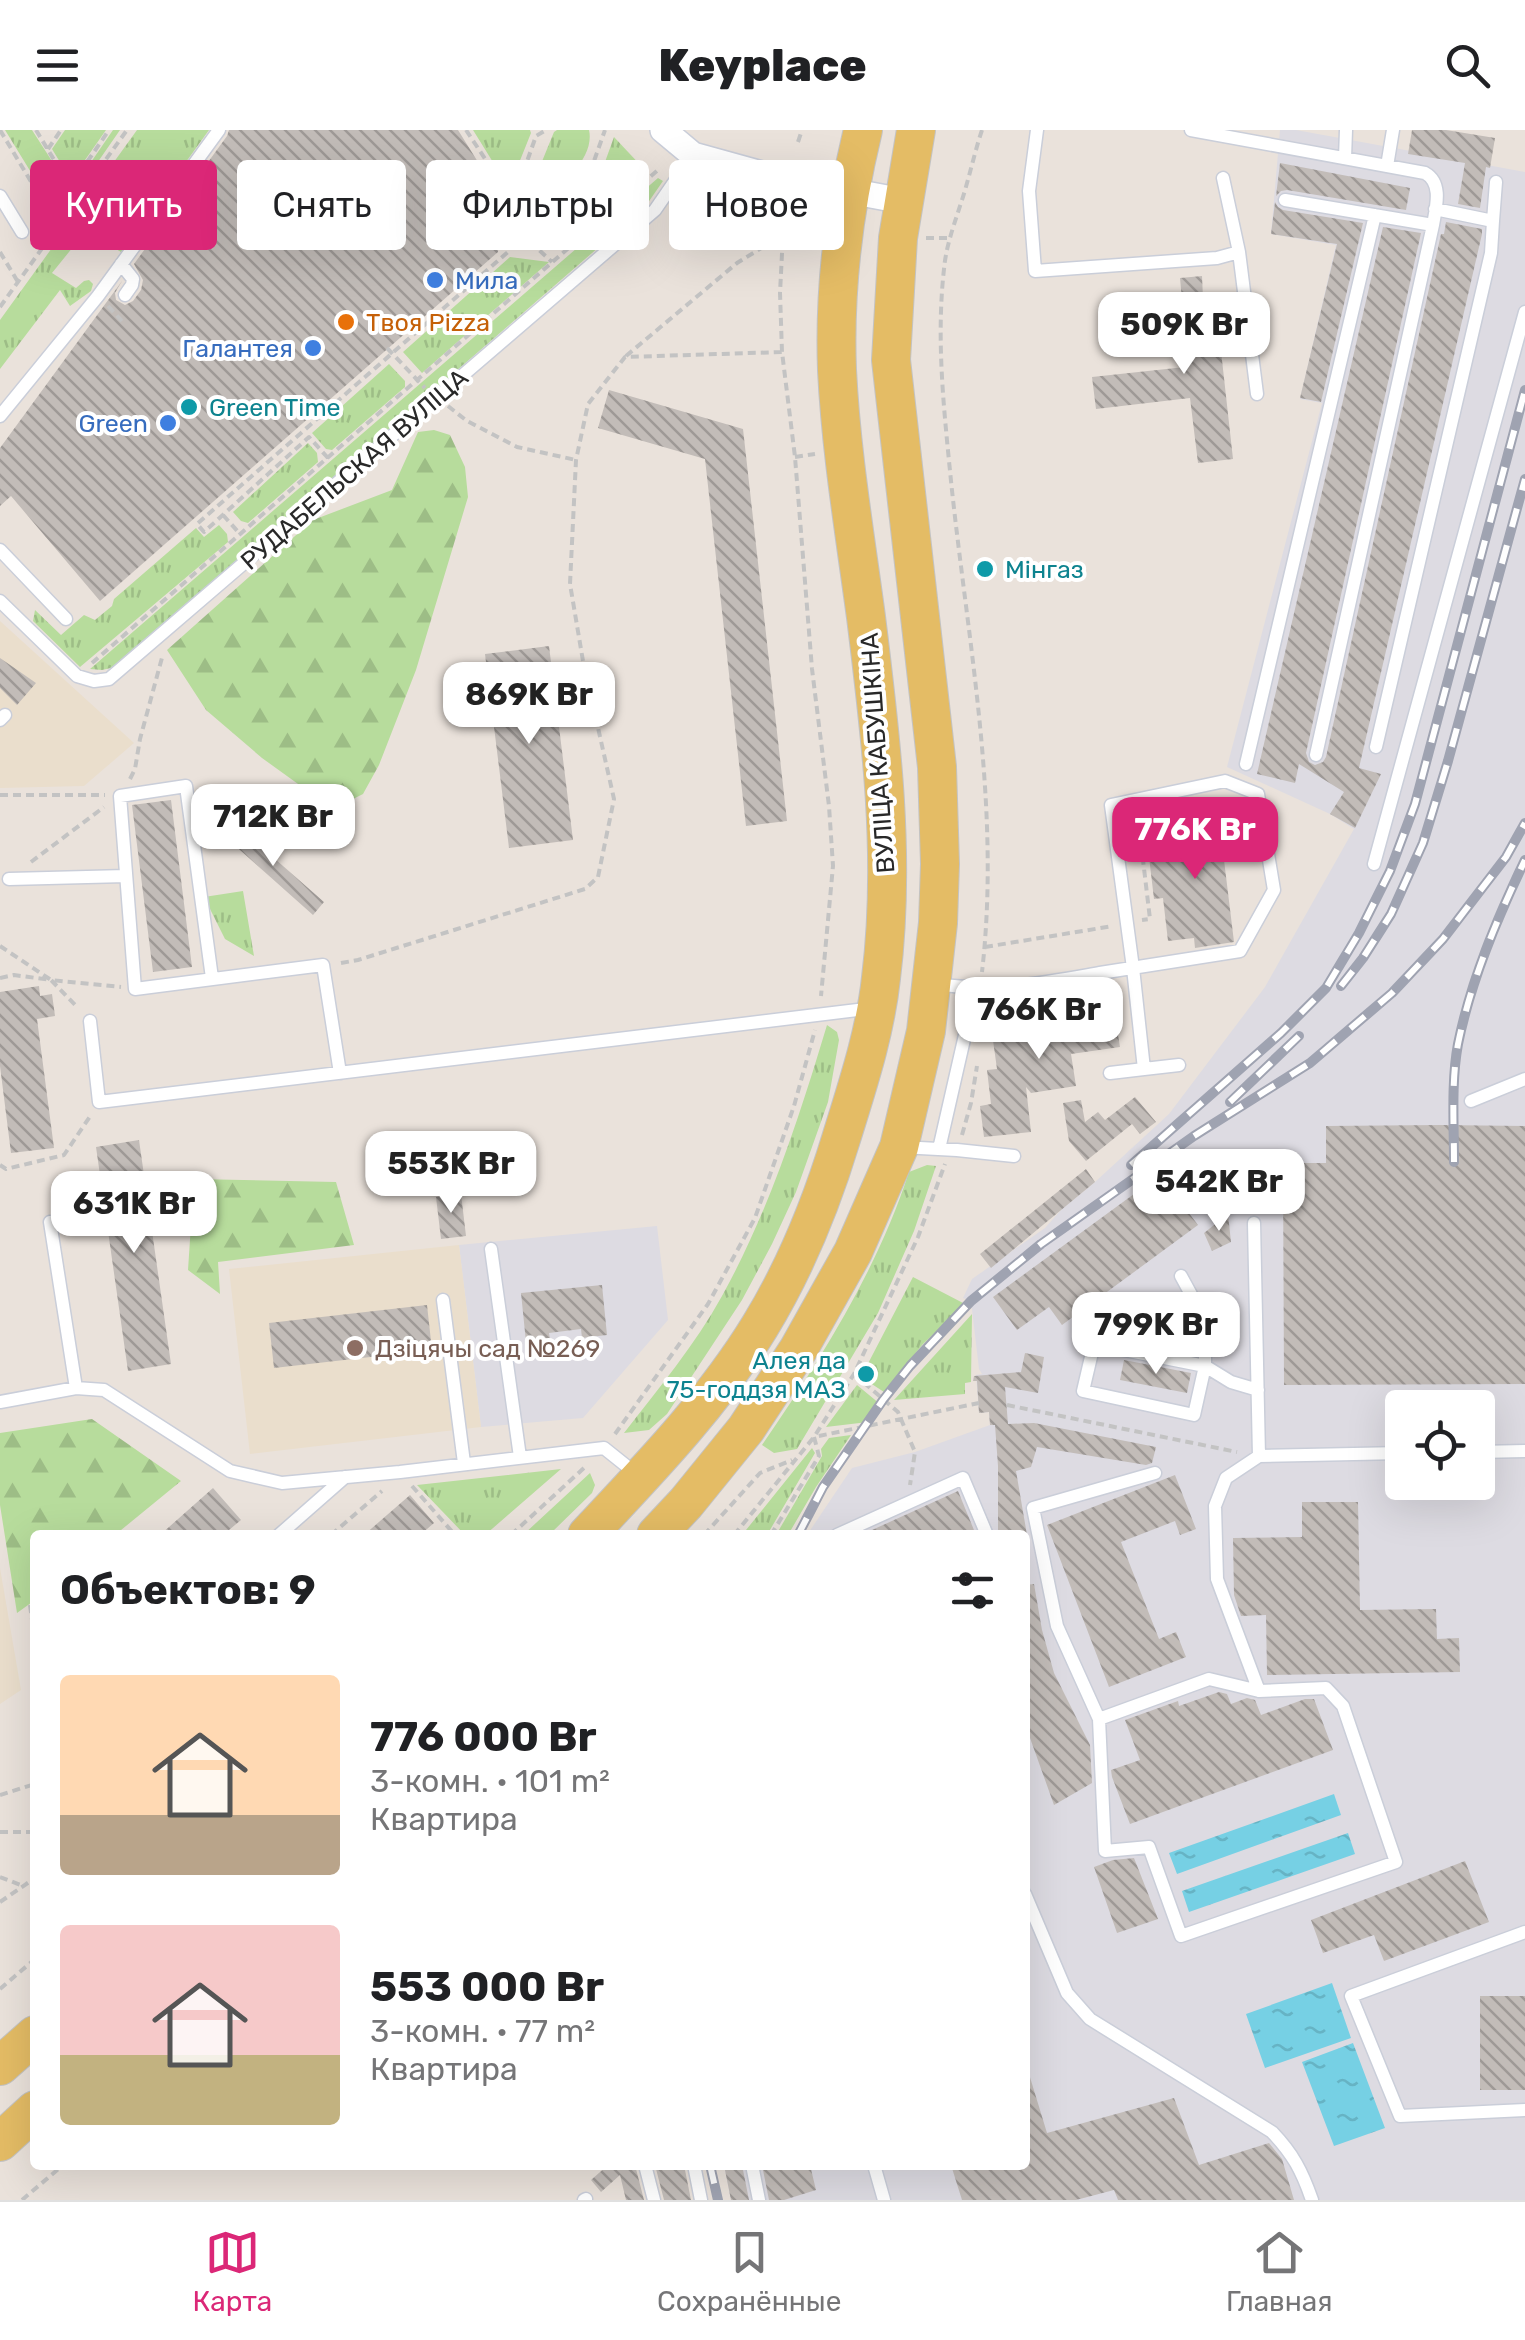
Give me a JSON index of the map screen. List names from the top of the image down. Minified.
{"streets":{"main road":["ВУЛІЦА КАБУШКІНА"],"lane":["РУДАБЕЛЬСКАЯ ВУЛІЦА"]},"places":["Мила","Твоя Pizza","Галантея","Green Time","Green","Мінгаз","Дзіцячы сад №269","Алея да 75-годдзя МАЗ"],"page":{"header":"Keyplace","chip":["Купить","Снять","Фильтры","Новое"],"price":["509K Br","869K Br","712K Br","776K Br","766K Br","553K Br","542K Br","631K Br","799K Br"],"heading":"Объектов: 9","list":[{"name":"776 000 Br","note":"3-комн. · 101 m² · Квартира"},{"name":"553 000 Br","note":"3-комн. · 77 m² · Квартира"}],"tabs":["Карта","Сохранённые","Главная"]}}
